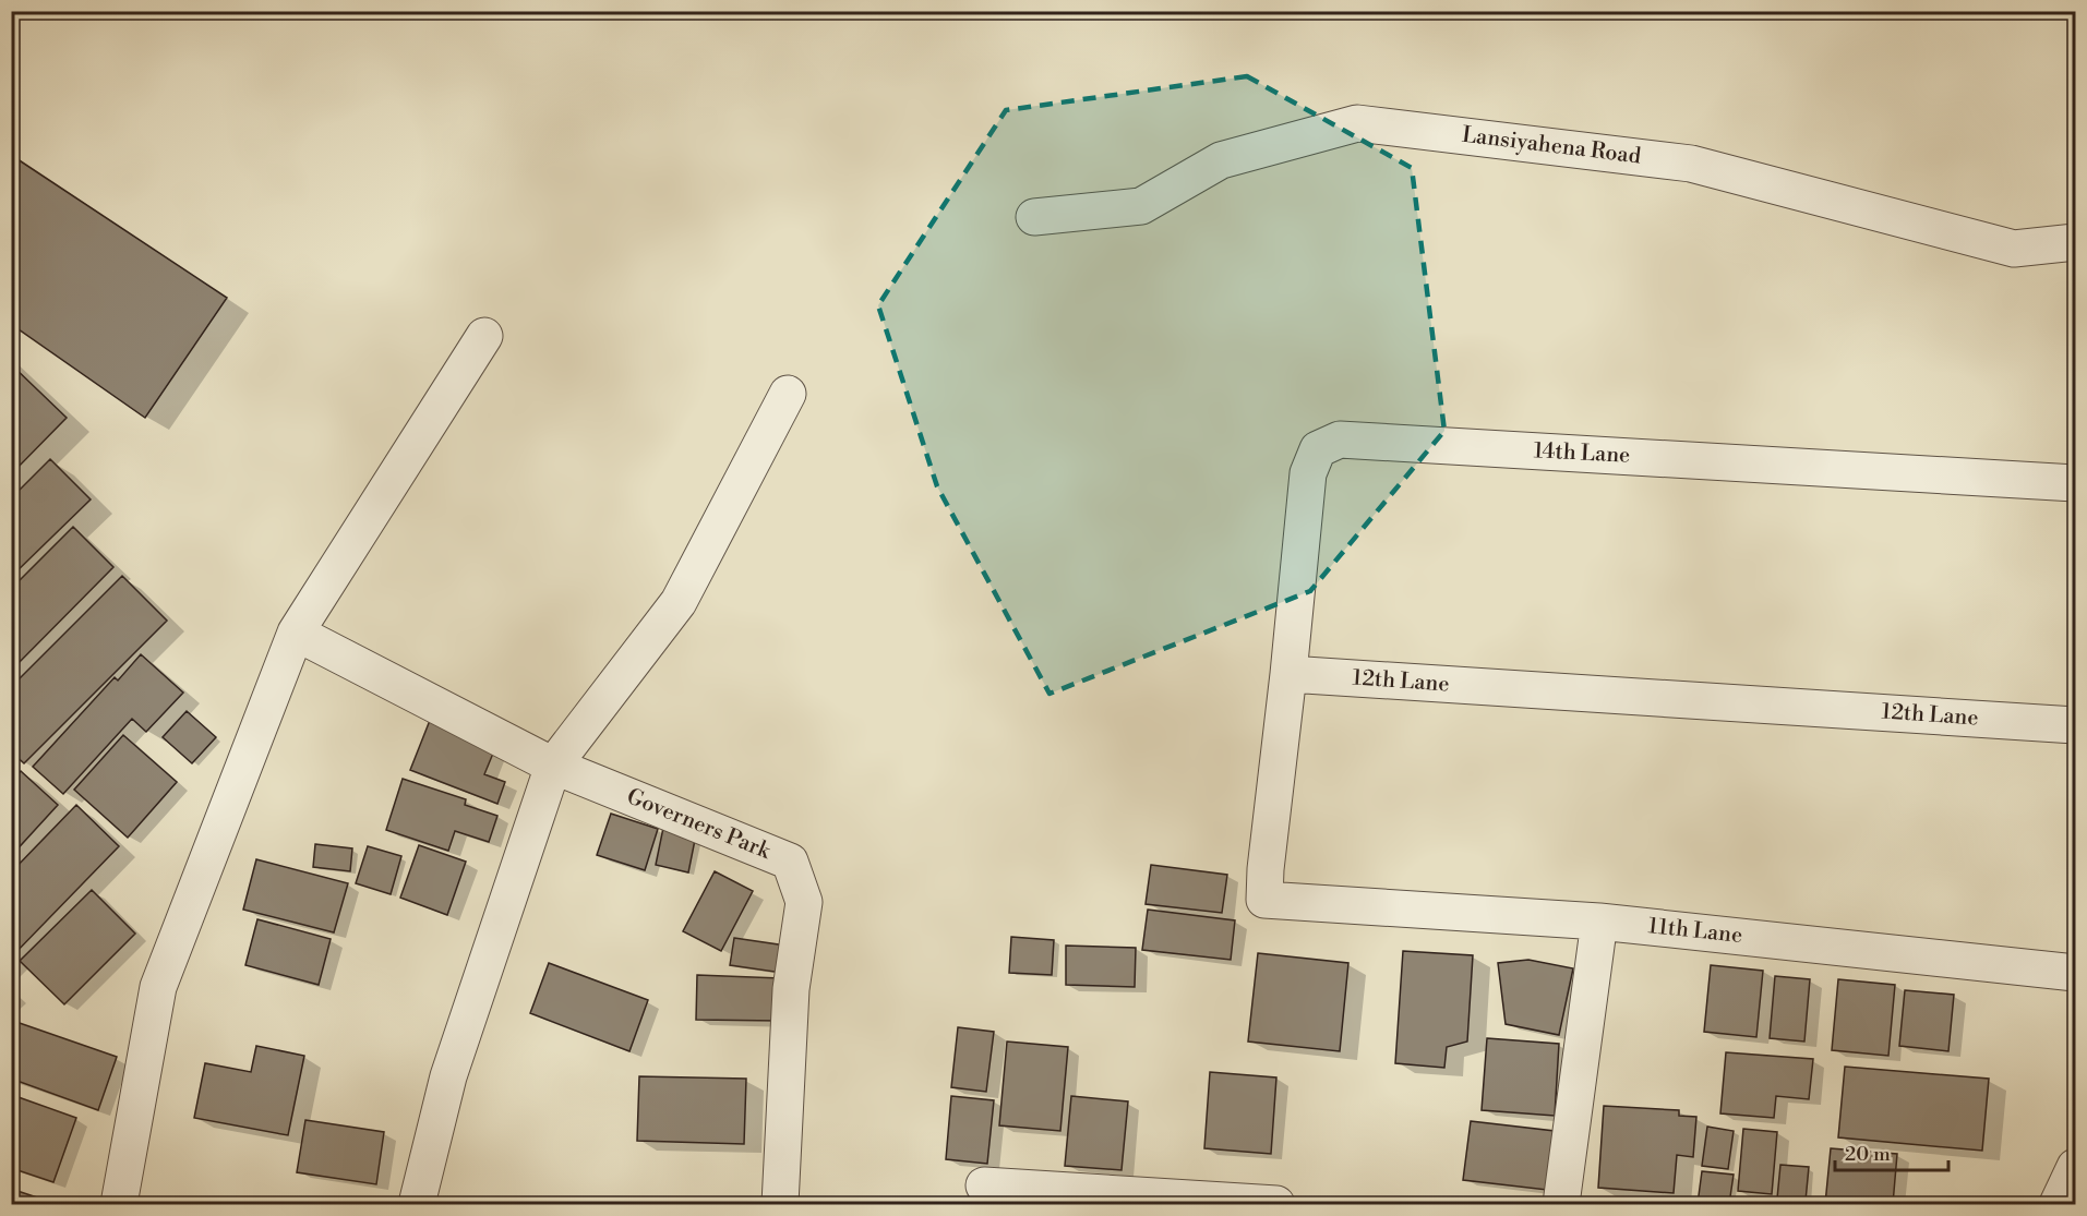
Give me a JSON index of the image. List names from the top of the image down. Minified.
{"streets":{"street":["Lansiyahena Road","14th Lane","12th Lane","Governers Park","11th Lane"]},"crossings":[["14th Lane","12th Lane"]],"scale_bar":"20 m"}
